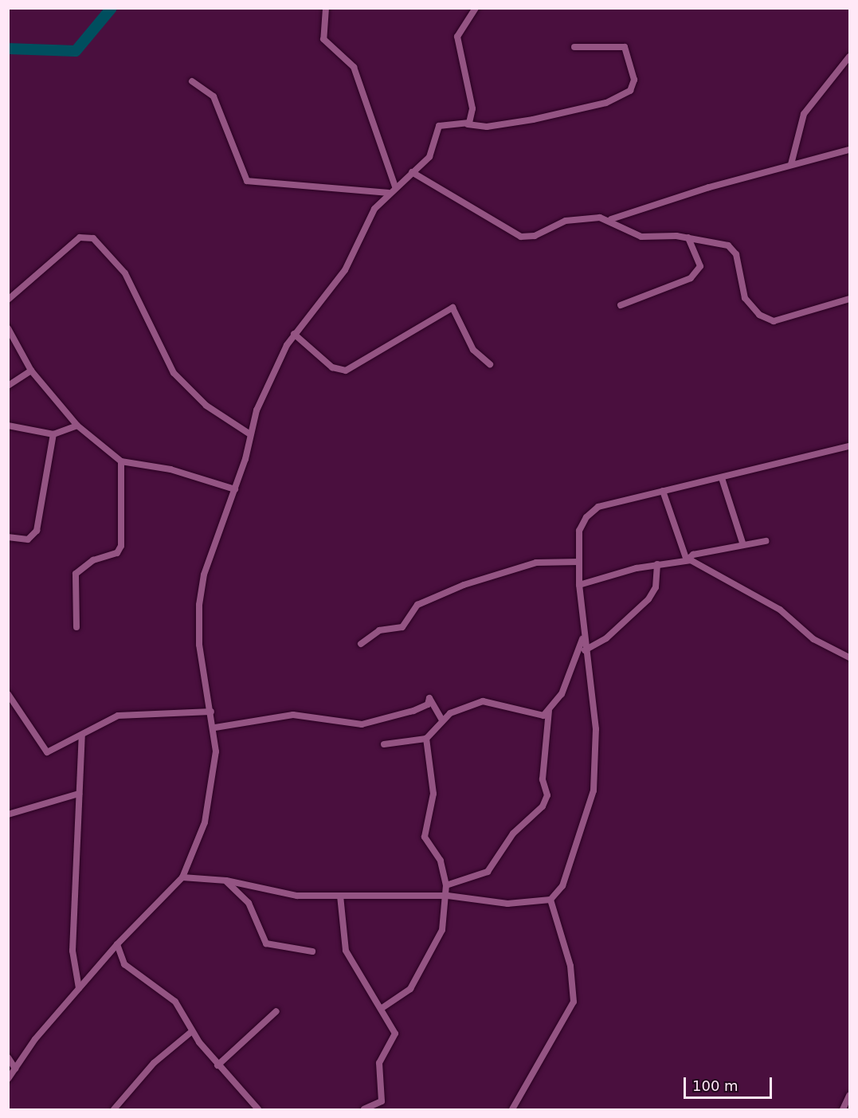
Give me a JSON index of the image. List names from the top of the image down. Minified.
{"scale_bar":"100 m"}
